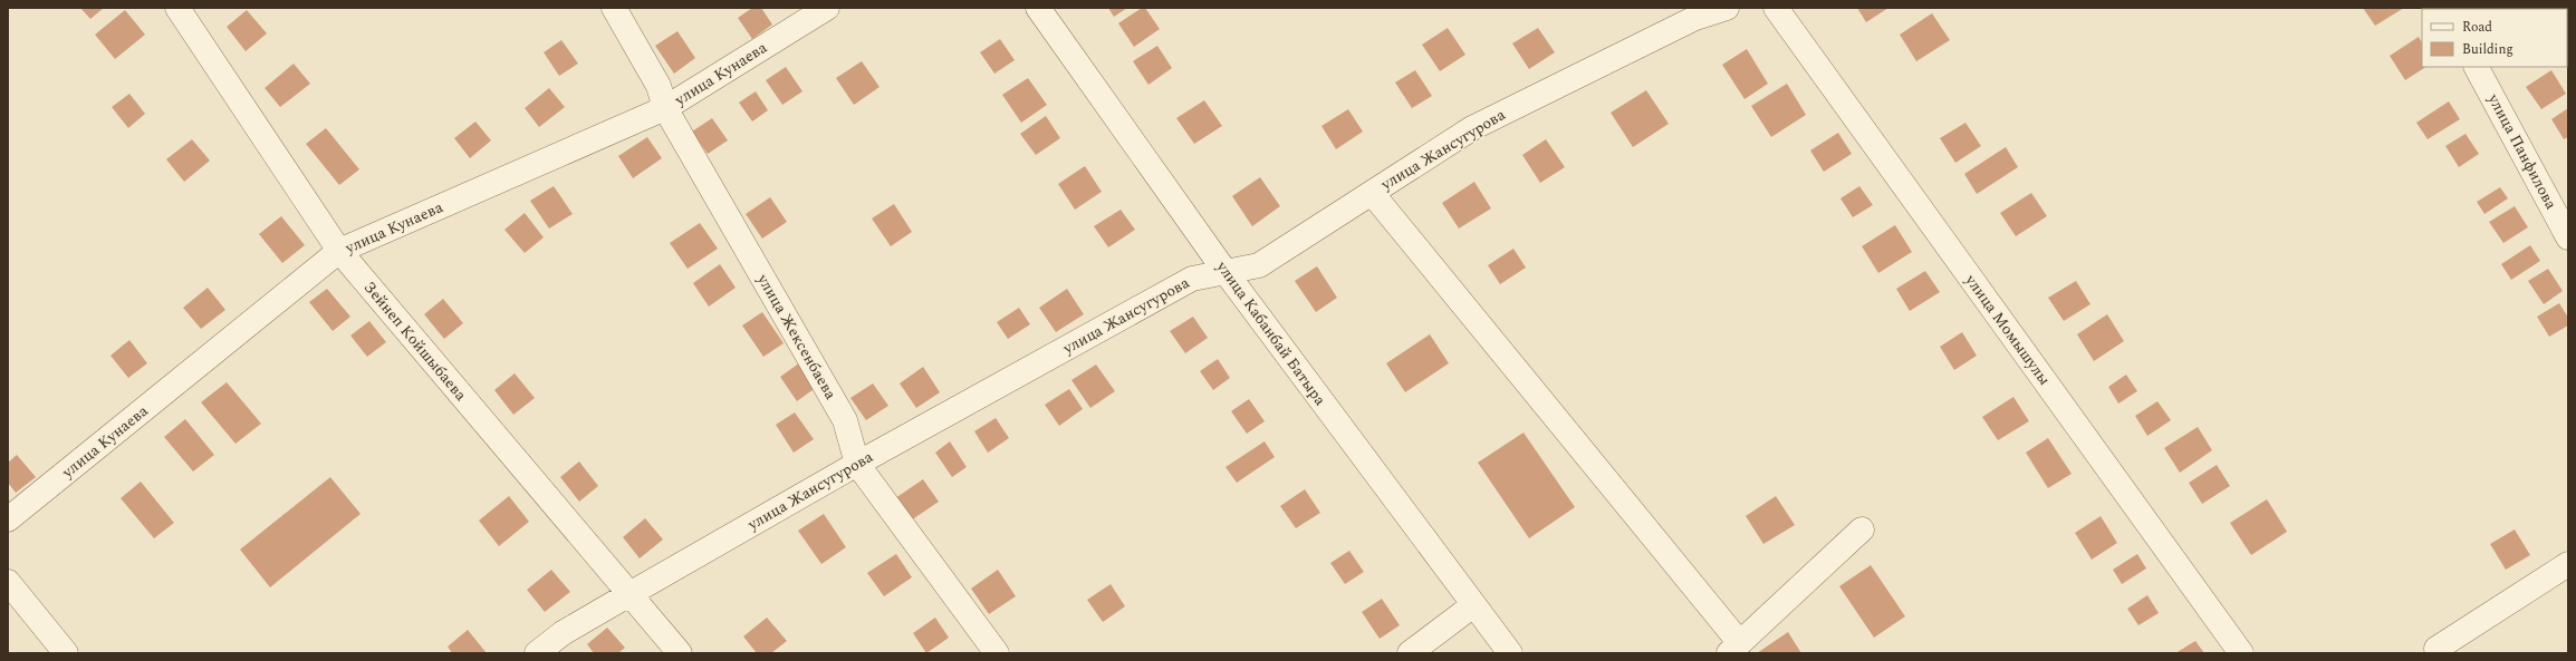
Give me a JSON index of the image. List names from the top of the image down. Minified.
{"streets":{"street":["улица Кунаева","улица Жансугурова","улица Панфилова","улица Момышулы","улица Кабанбай Батыра","улица Жексенбаева","Зейнеп Койшыбаева"]},"crossings":[["улица Кунаева","улица Жексенбаева"],["улица Кунаева","Зейнеп Койшыбаева"],["улица Жансугурова","улица Кабанбай Батыра"],["улица Жансугурова","улица Жексенбаева"],["улица Жансугурова","Зейнеп Койшыбаева"]],"legend":["Road","Building"]}
